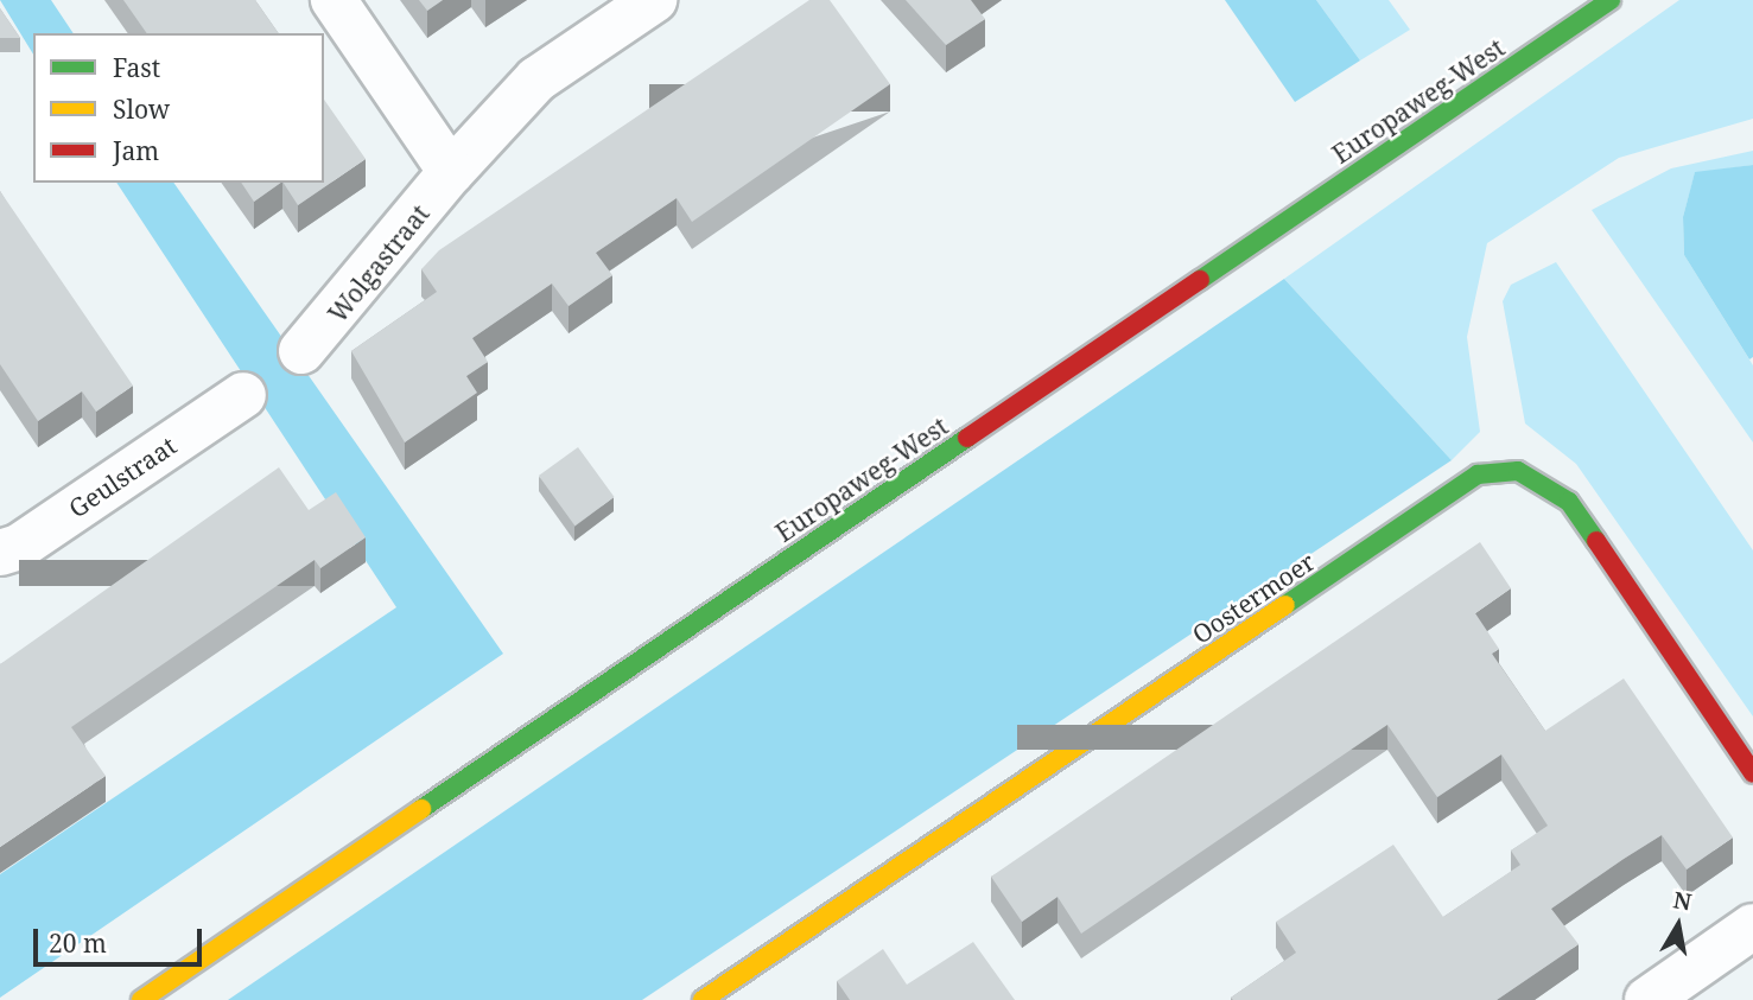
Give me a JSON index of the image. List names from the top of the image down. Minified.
{"streets":{"main road":["Europaweg-West","Oostermoer"],"street":["Wolgastraat","Geulstraat"]},"legend":["Fast","Slow","Jam"],"scale_bar":"20 m","north":"top"}
